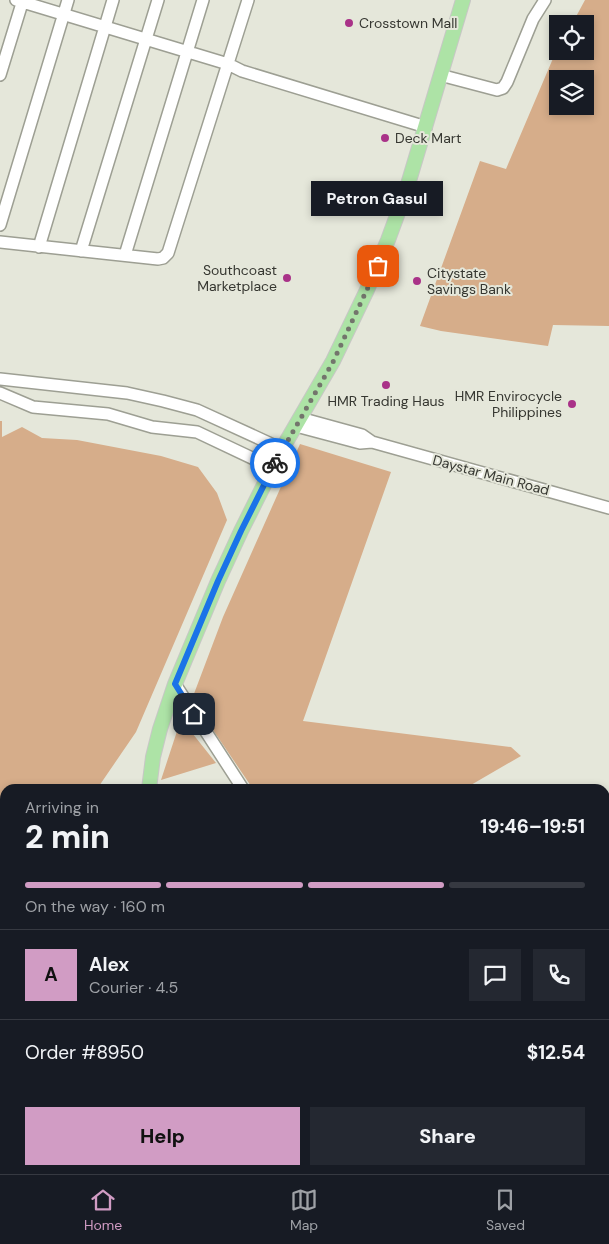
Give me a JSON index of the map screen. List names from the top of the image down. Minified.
{"streets":{"street":["Daystar Main Road"]},"places":["Crosstown Mall","Deck Mart","Petron Gasul","Southcoast Marketplace","Citystate Savings Bank","HMR Trading Haus","HMR Envirocycle Philippines"],"page":{"bubble":"Petron Gasul","heading":["2 min","Arriving in","19:46–19:51"],"panel":["Alex","Courier · 4.5","Order #8950","$12.54"],"bar":"On the way · 160 m","round":"A","buttons":["Help","Share"],"tabs":["Home","Map","Saved"]}}
